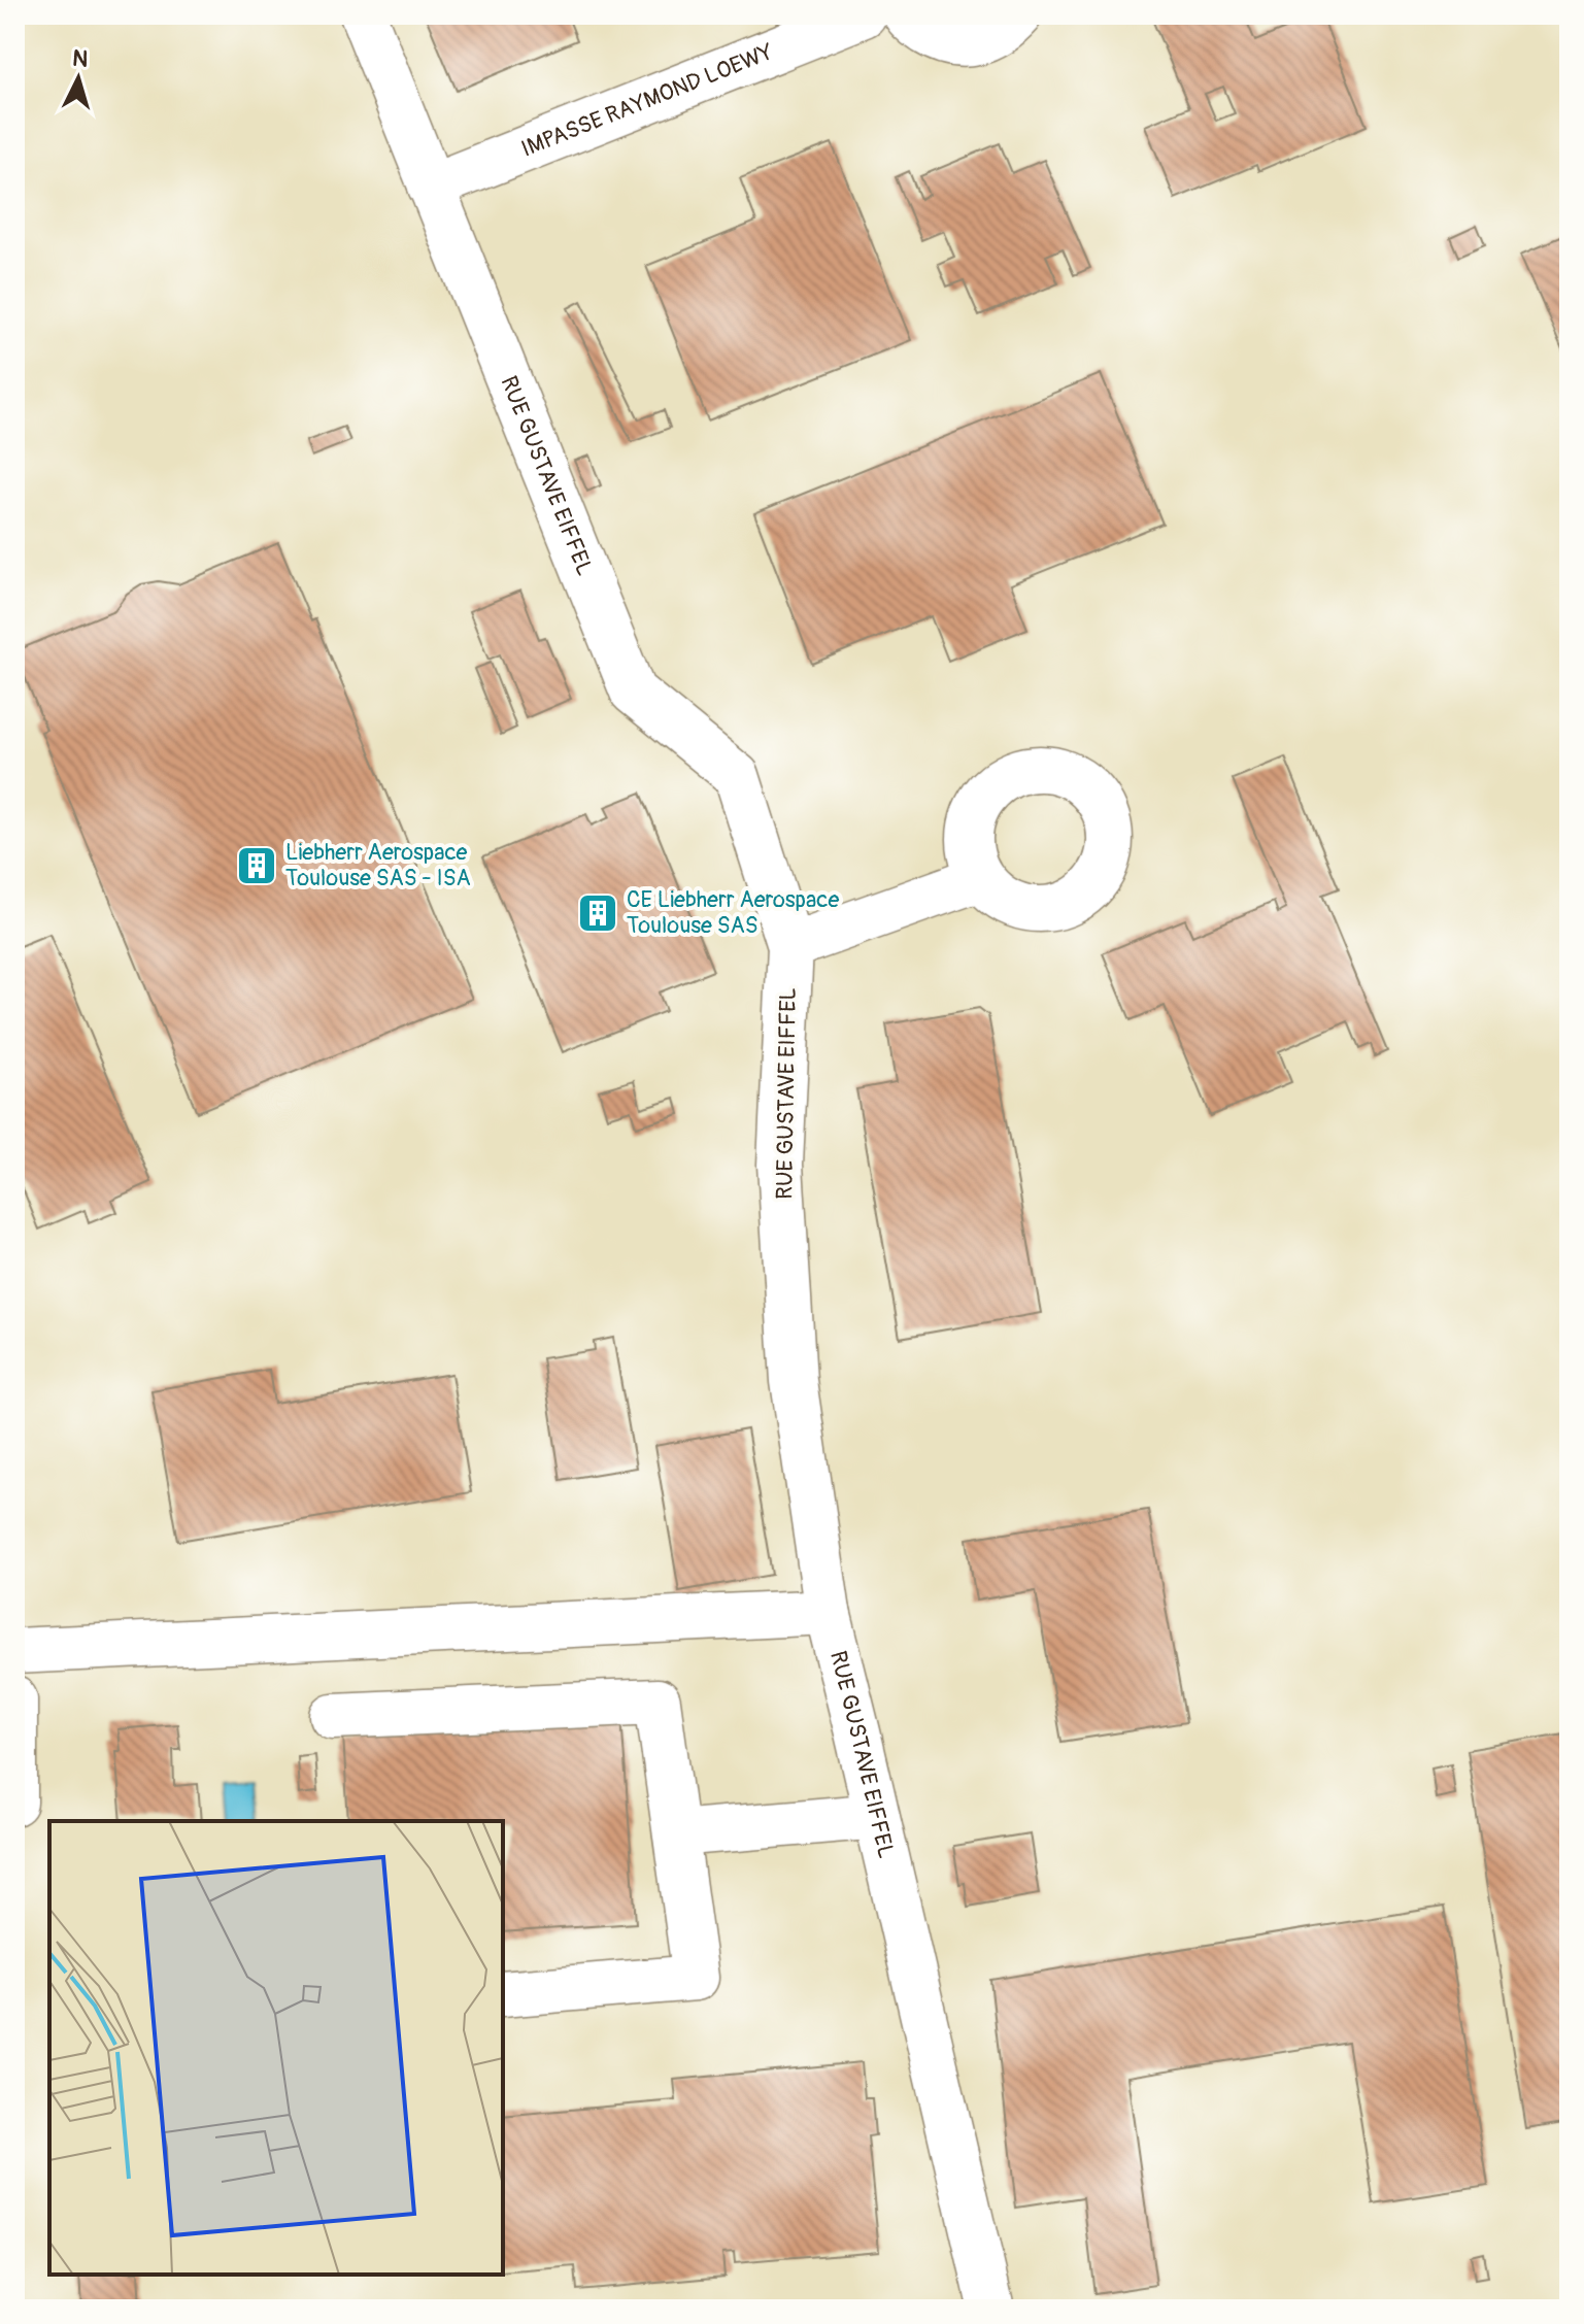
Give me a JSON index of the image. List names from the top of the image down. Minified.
{"streets":{"street":["IMPASSE RAYMOND LOEWY","RUE GUSTAVE EIFFEL"]},"crossings":[["IMPASSE RAYMOND LOEWY","RUE GUSTAVE EIFFEL"]],"places":{"building":["Liebherr Aerospace Toulouse SAS - ISA","CE Liebherr Aerospace Toulouse SAS"]},"north":"top"}
